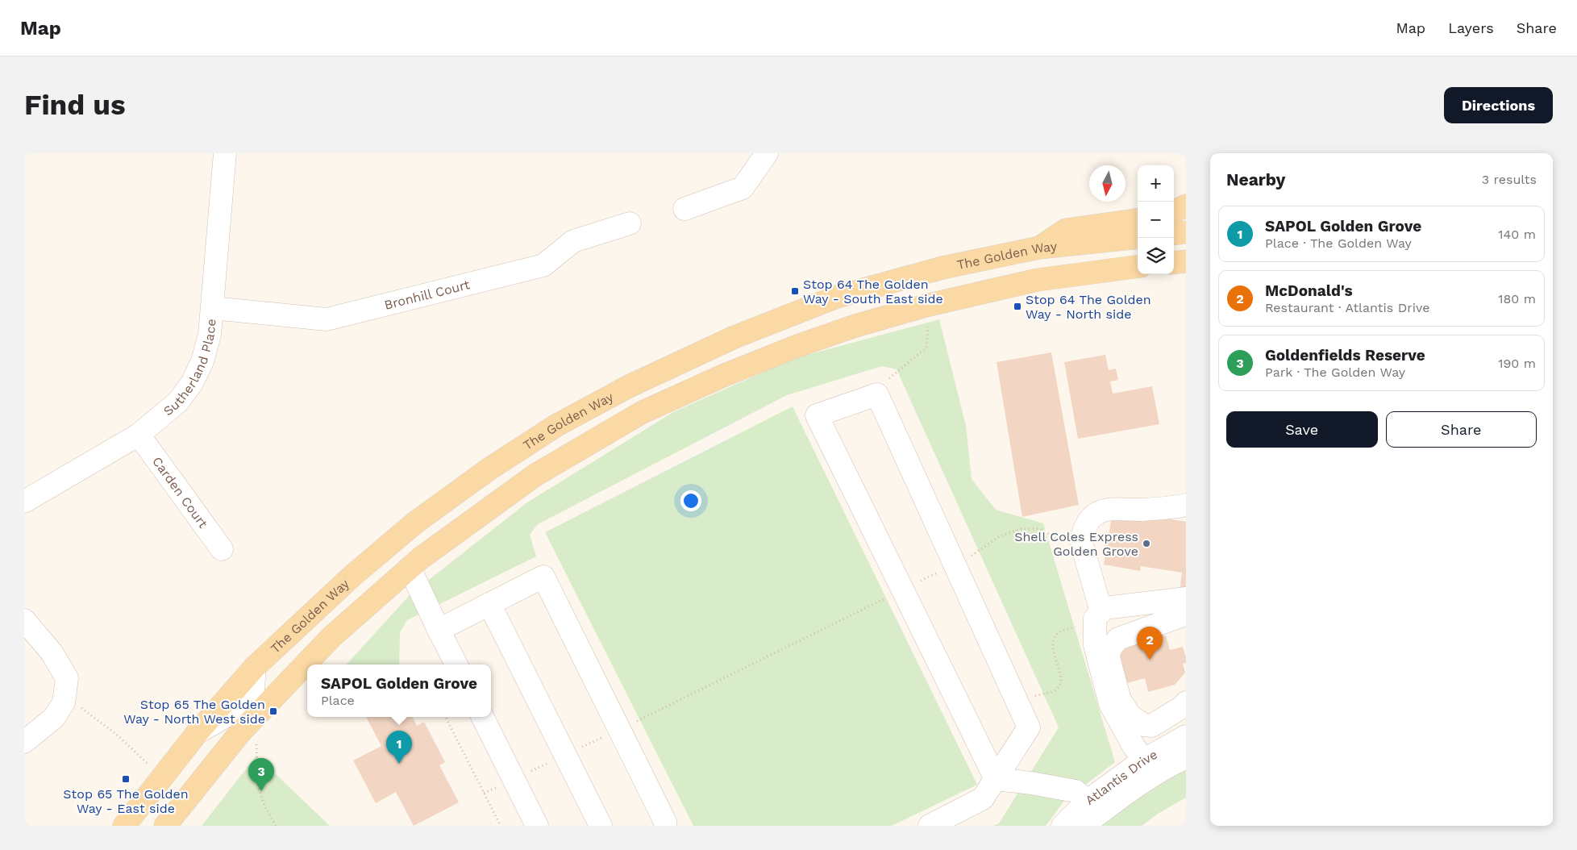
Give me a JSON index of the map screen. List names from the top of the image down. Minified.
{"streets":{"main road":["The Golden Way"],"street":["Bronhill Court","Sutherland Place","Carden Court","Atlantis Drive"]},"crossings":[["Bronhill Court","Sutherland Place"],["Sutherland Place","Carden Court"]],"places":{"transit":["Stop 64 The Golden Way - South East side","Stop 64 The Golden Way - North side","Stop 65 The Golden Way - North West side","Stop 65 The Golden Way - East side"],"other":["Shell Coles Express Golden Grove"]},"north":"bottom","page":{"header":"Map","nav":["Map","Layers","Share"],"buttons":["Directions",["Save","Share"]],"title":"Find us","heading":["Nearby","3 results"],"map_buttons":["+","−"],"list":[{"mark":"1","name":"SAPOL Golden Grove","note":"Place · The Golden Way","value":"140 m"},{"mark":"2","name":"McDonald's","note":"Restaurant · Atlantis Drive","value":"180 m"},{"mark":"3","name":"Goldenfields Reserve","note":"Park · The Golden Way","value":"190 m"}],"pins":["2","1","3"],"popup":["SAPOL Golden Grove","Place"]}}
